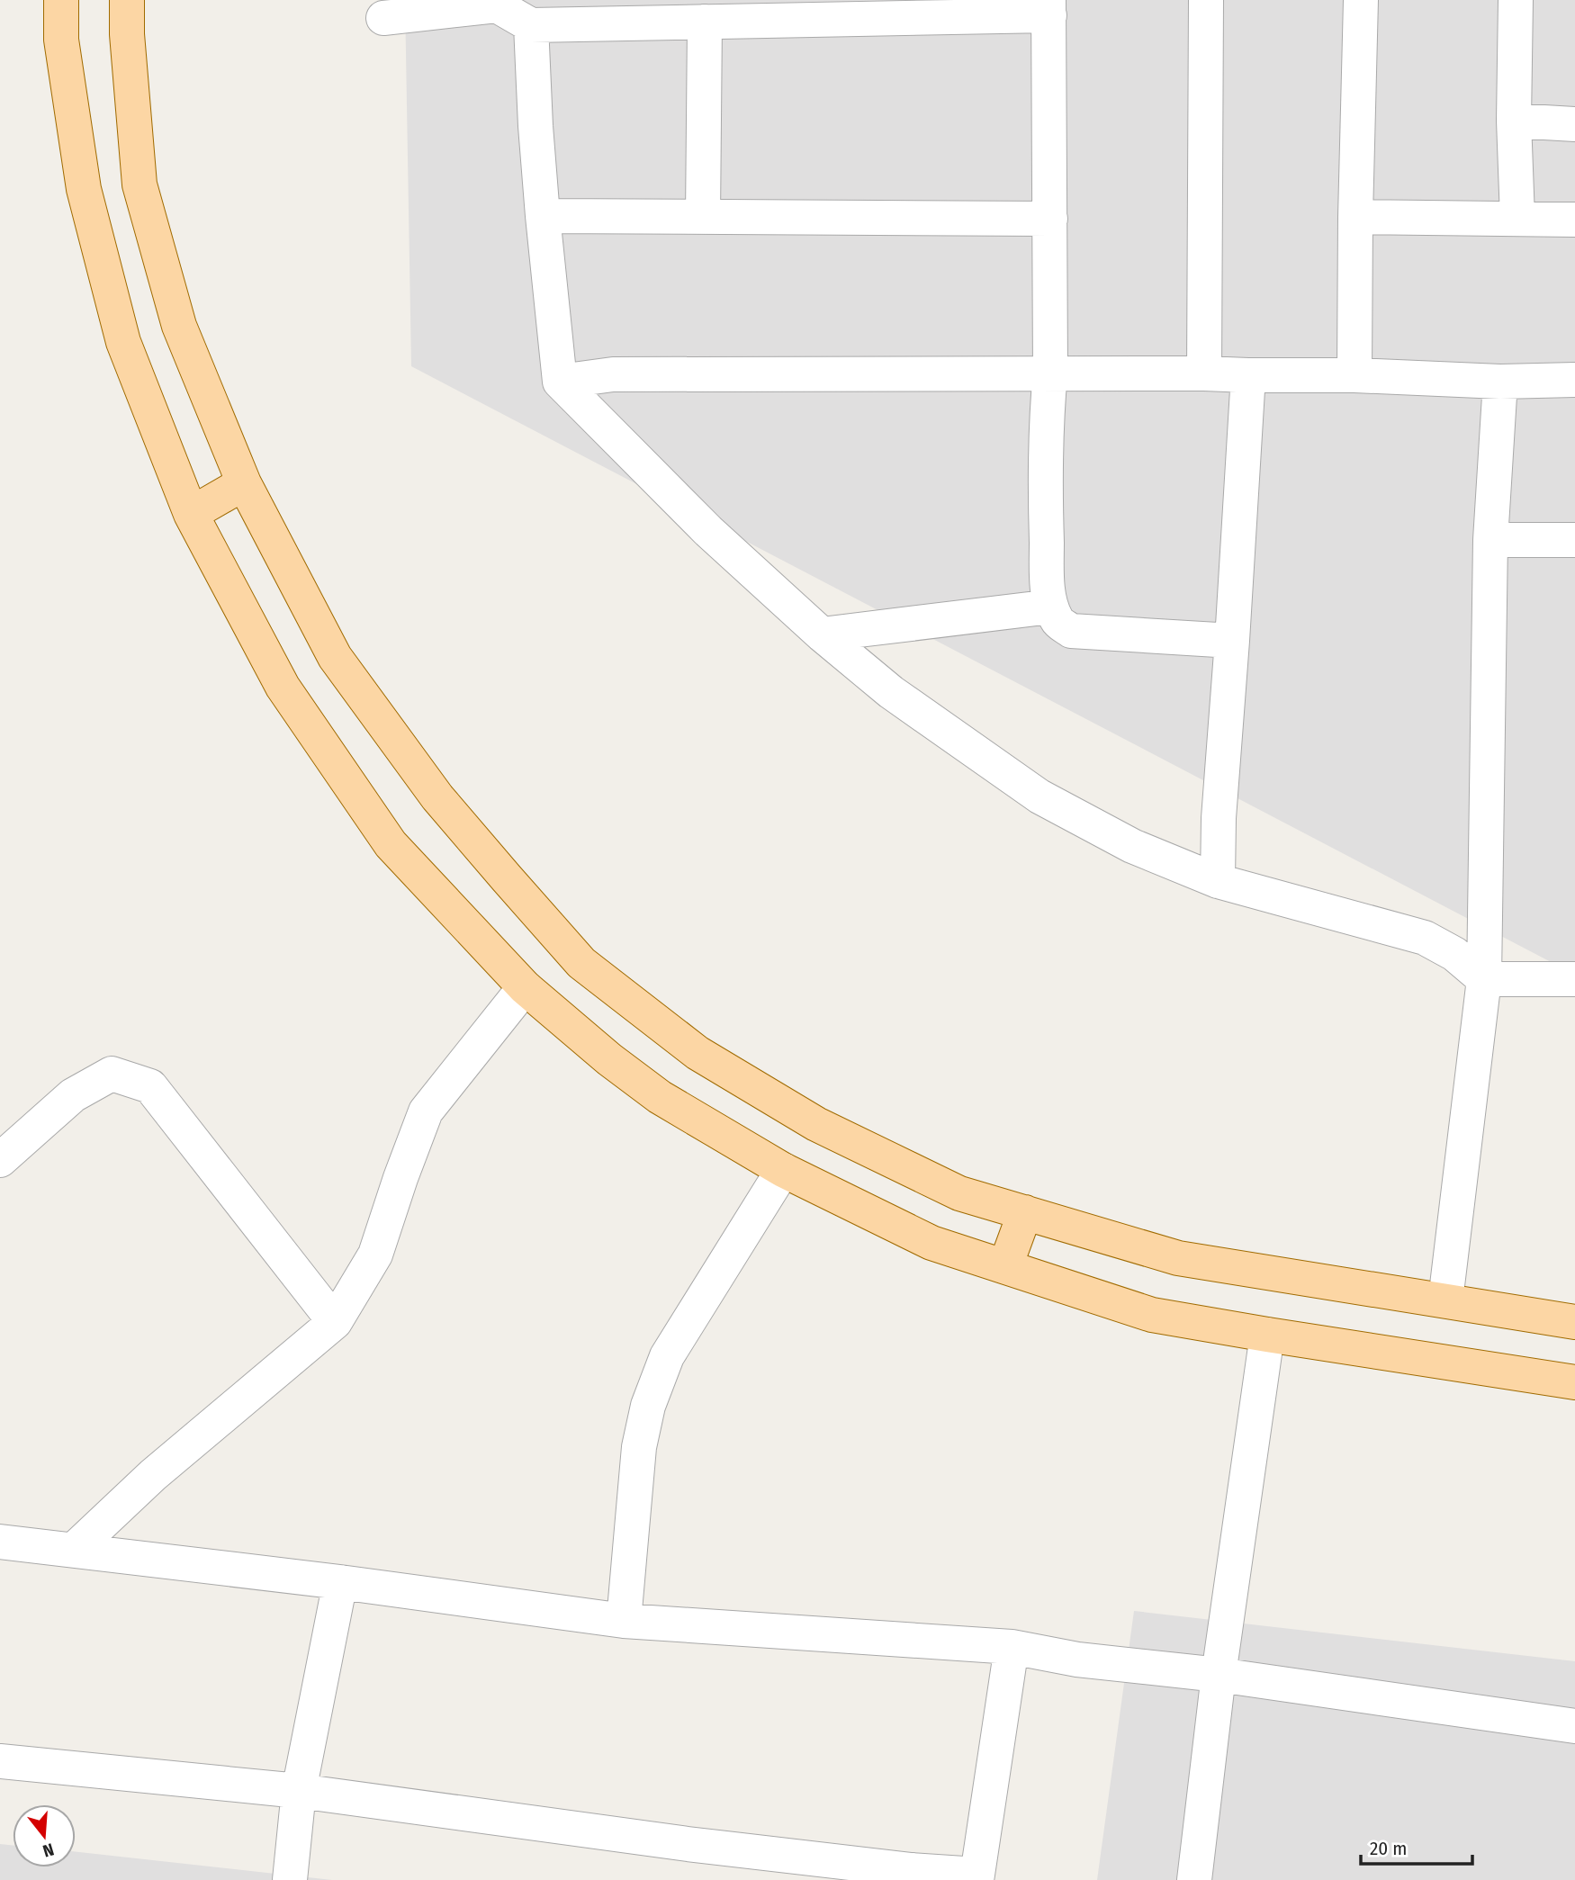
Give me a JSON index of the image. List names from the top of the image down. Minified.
{"scale_bar":"20 m","north":"bottom"}
